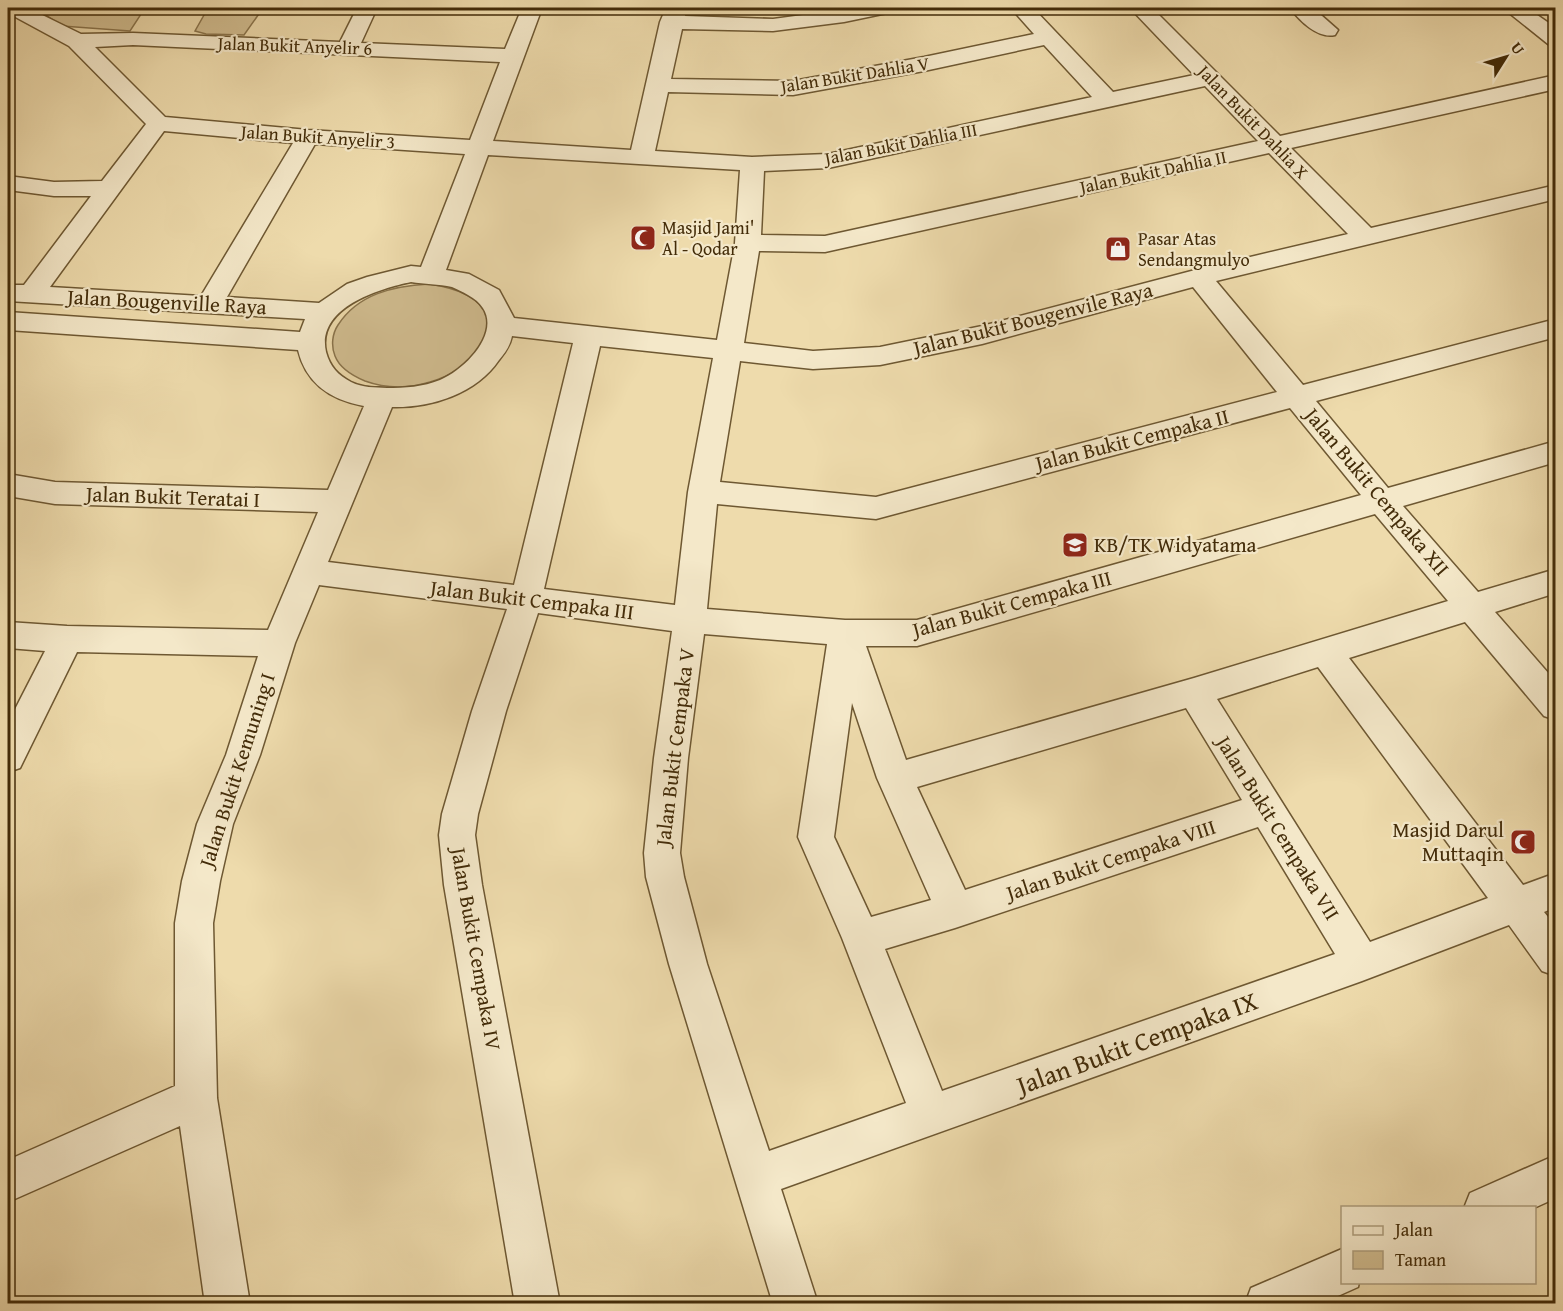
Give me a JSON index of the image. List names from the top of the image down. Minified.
{"streets":{"street":["Jalan Bukit Anyelir 6","Jalan Bukit Dahlia V","Jalan Bukit Dahlia X","Jalan Bukit Anyelir 3","Jalan Bukit Dahlia III","Jalan Bukit Dahlia II","Jalan Bougenville Raya","Jalan Bukit Bougenvile Raya","Jalan Bukit Cempaka II","Jalan Bukit Cempaka XII","Jalan Bukit Teratai I","Jalan Bukit Cempaka III","Jalan Bukit Cempaka V","Jalan Bukit Kemuning I","Jalan Bukit Cempaka VII","Jalan Bukit Cempaka VIII","Jalan Bukit Cempaka IV","Jalan Bukit Cempaka IX"]},"crossings":[["Jalan Bukit Dahlia X","Jalan Bukit Dahlia III"],["Jalan Bukit Dahlia X","Jalan Bukit Dahlia II"],["Jalan Bukit Dahlia X","Jalan Bukit Bougenvile Raya"],["Jalan Bukit Anyelir 3","Jalan Bukit Dahlia III"],["Jalan Bukit Dahlia III","Jalan Bukit Cempaka V"],["Jalan Bukit Dahlia II","Jalan Bukit Cempaka V"],["Jalan Bougenville Raya","Jalan Bukit Bougenvile Raya"],["Jalan Bougenville Raya","Jalan Bukit Kemuning I"],["Jalan Bukit Bougenvile Raya","Jalan Bukit Cempaka XII"],["Jalan Bukit Bougenvile Raya","Jalan Bukit Cempaka V"],["Jalan Bukit Bougenvile Raya","Jalan Bukit Kemuning I"],["Jalan Bukit Bougenvile Raya","Jalan Bukit Cempaka IV"],["Jalan Bukit Cempaka II","Jalan Bukit Cempaka XII"],["Jalan Bukit Cempaka II","Jalan Bukit Cempaka V"],["Jalan Bukit Cempaka XII","Jalan Bukit Cempaka III"],["Jalan Bukit Teratai I","Jalan Bukit Kemuning I"],["Jalan Bukit Cempaka III","Jalan Bukit Cempaka V"],["Jalan Bukit Cempaka III","Jalan Bukit Kemuning I"],["Jalan Bukit Cempaka III","Jalan Bukit Cempaka IV"],["Jalan Bukit Cempaka V","Jalan Bukit Cempaka IX"],["Jalan Bukit Cempaka VII","Jalan Bukit Cempaka VIII"],["Jalan Bukit Cempaka VII","Jalan Bukit Cempaka IX"]],"places":{"mosque":["Masjid Jami' Al - Qodar","Masjid Darul Muttaqin"],"shop":["Pasar Atas Sendangmulyo"],"school or university":["KB/TK Widyatama"]},"legend":["Jalan","Taman"],"north":"top right"}
